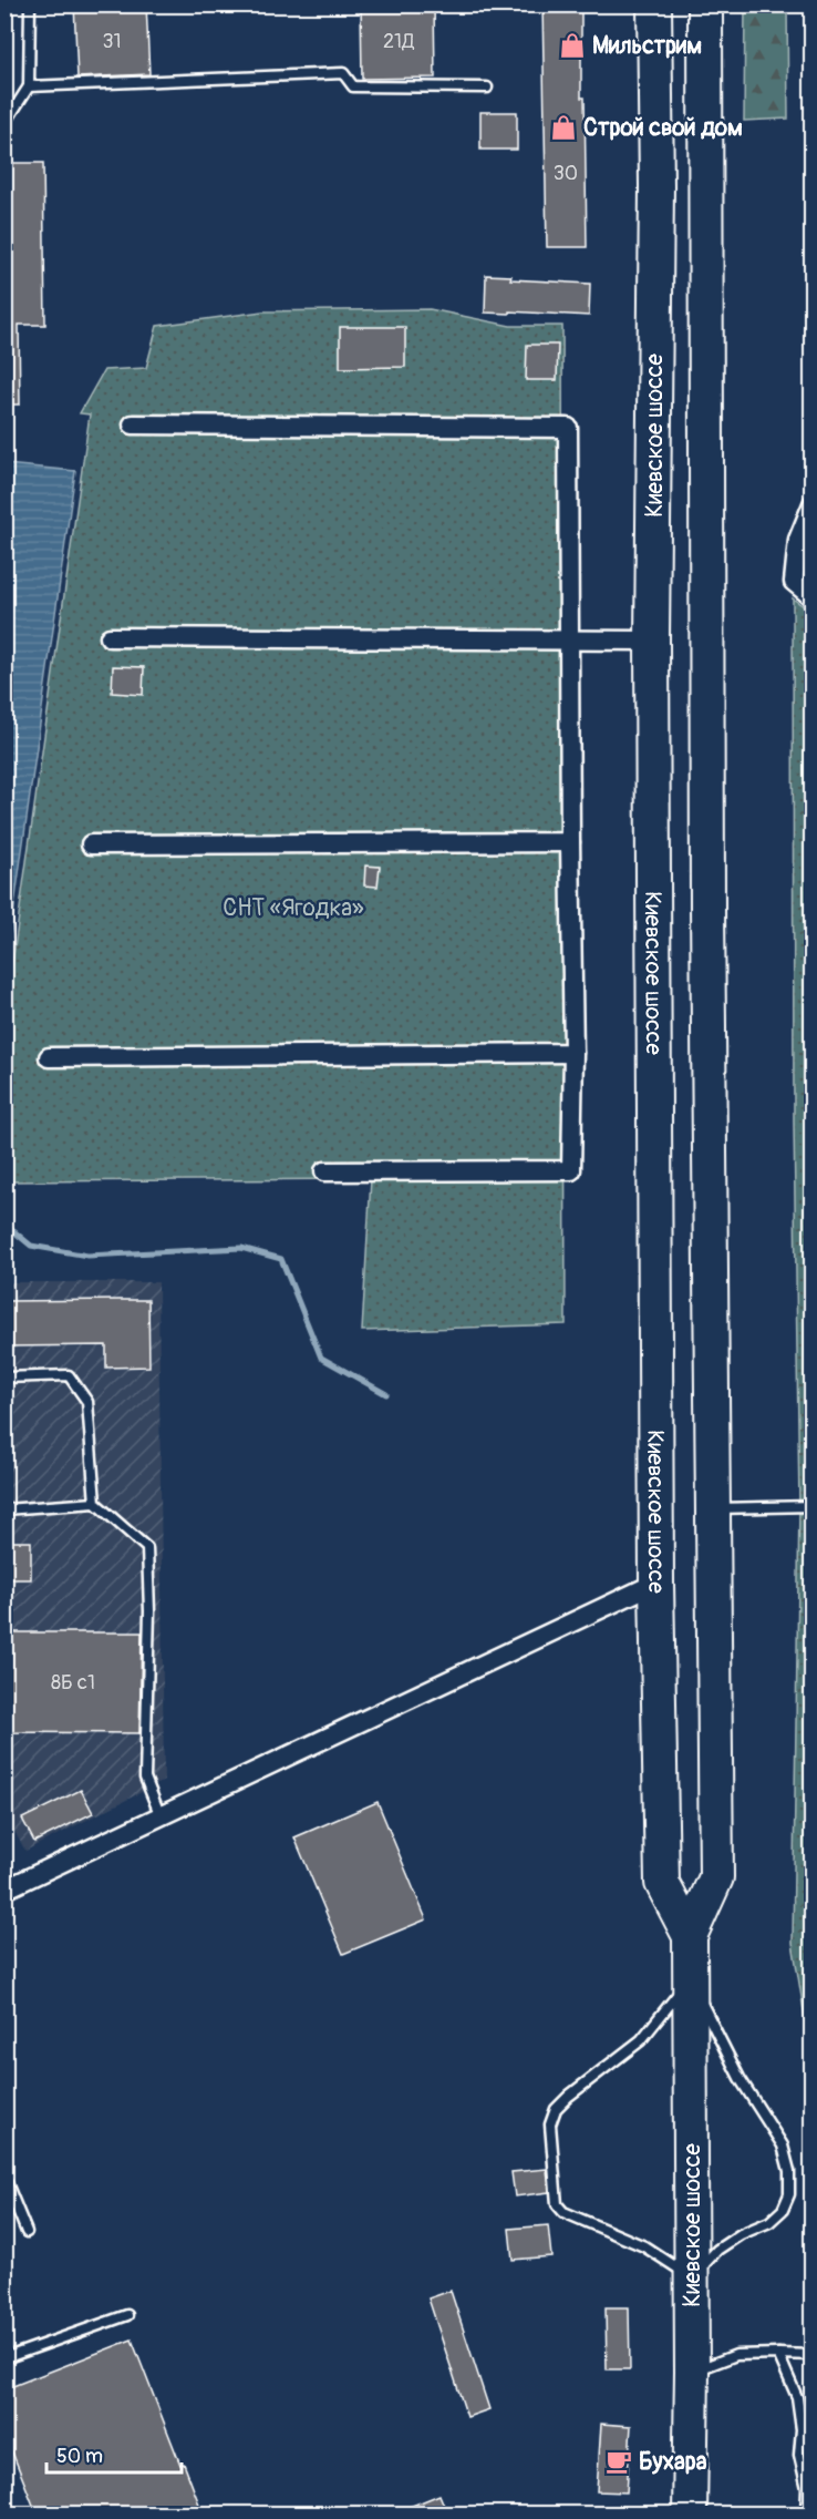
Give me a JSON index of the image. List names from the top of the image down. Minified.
{"streets":{"highway":["Киевское шоссе"]},"parks":["СНТ «Ягодка»"],"places":{"shop":["Мильстрим","Строй свой дом"],"cafe":["Бухара"]},"house_numbers":["31","21Д","30","8Б с1"],"scale_bar":"50 m"}
